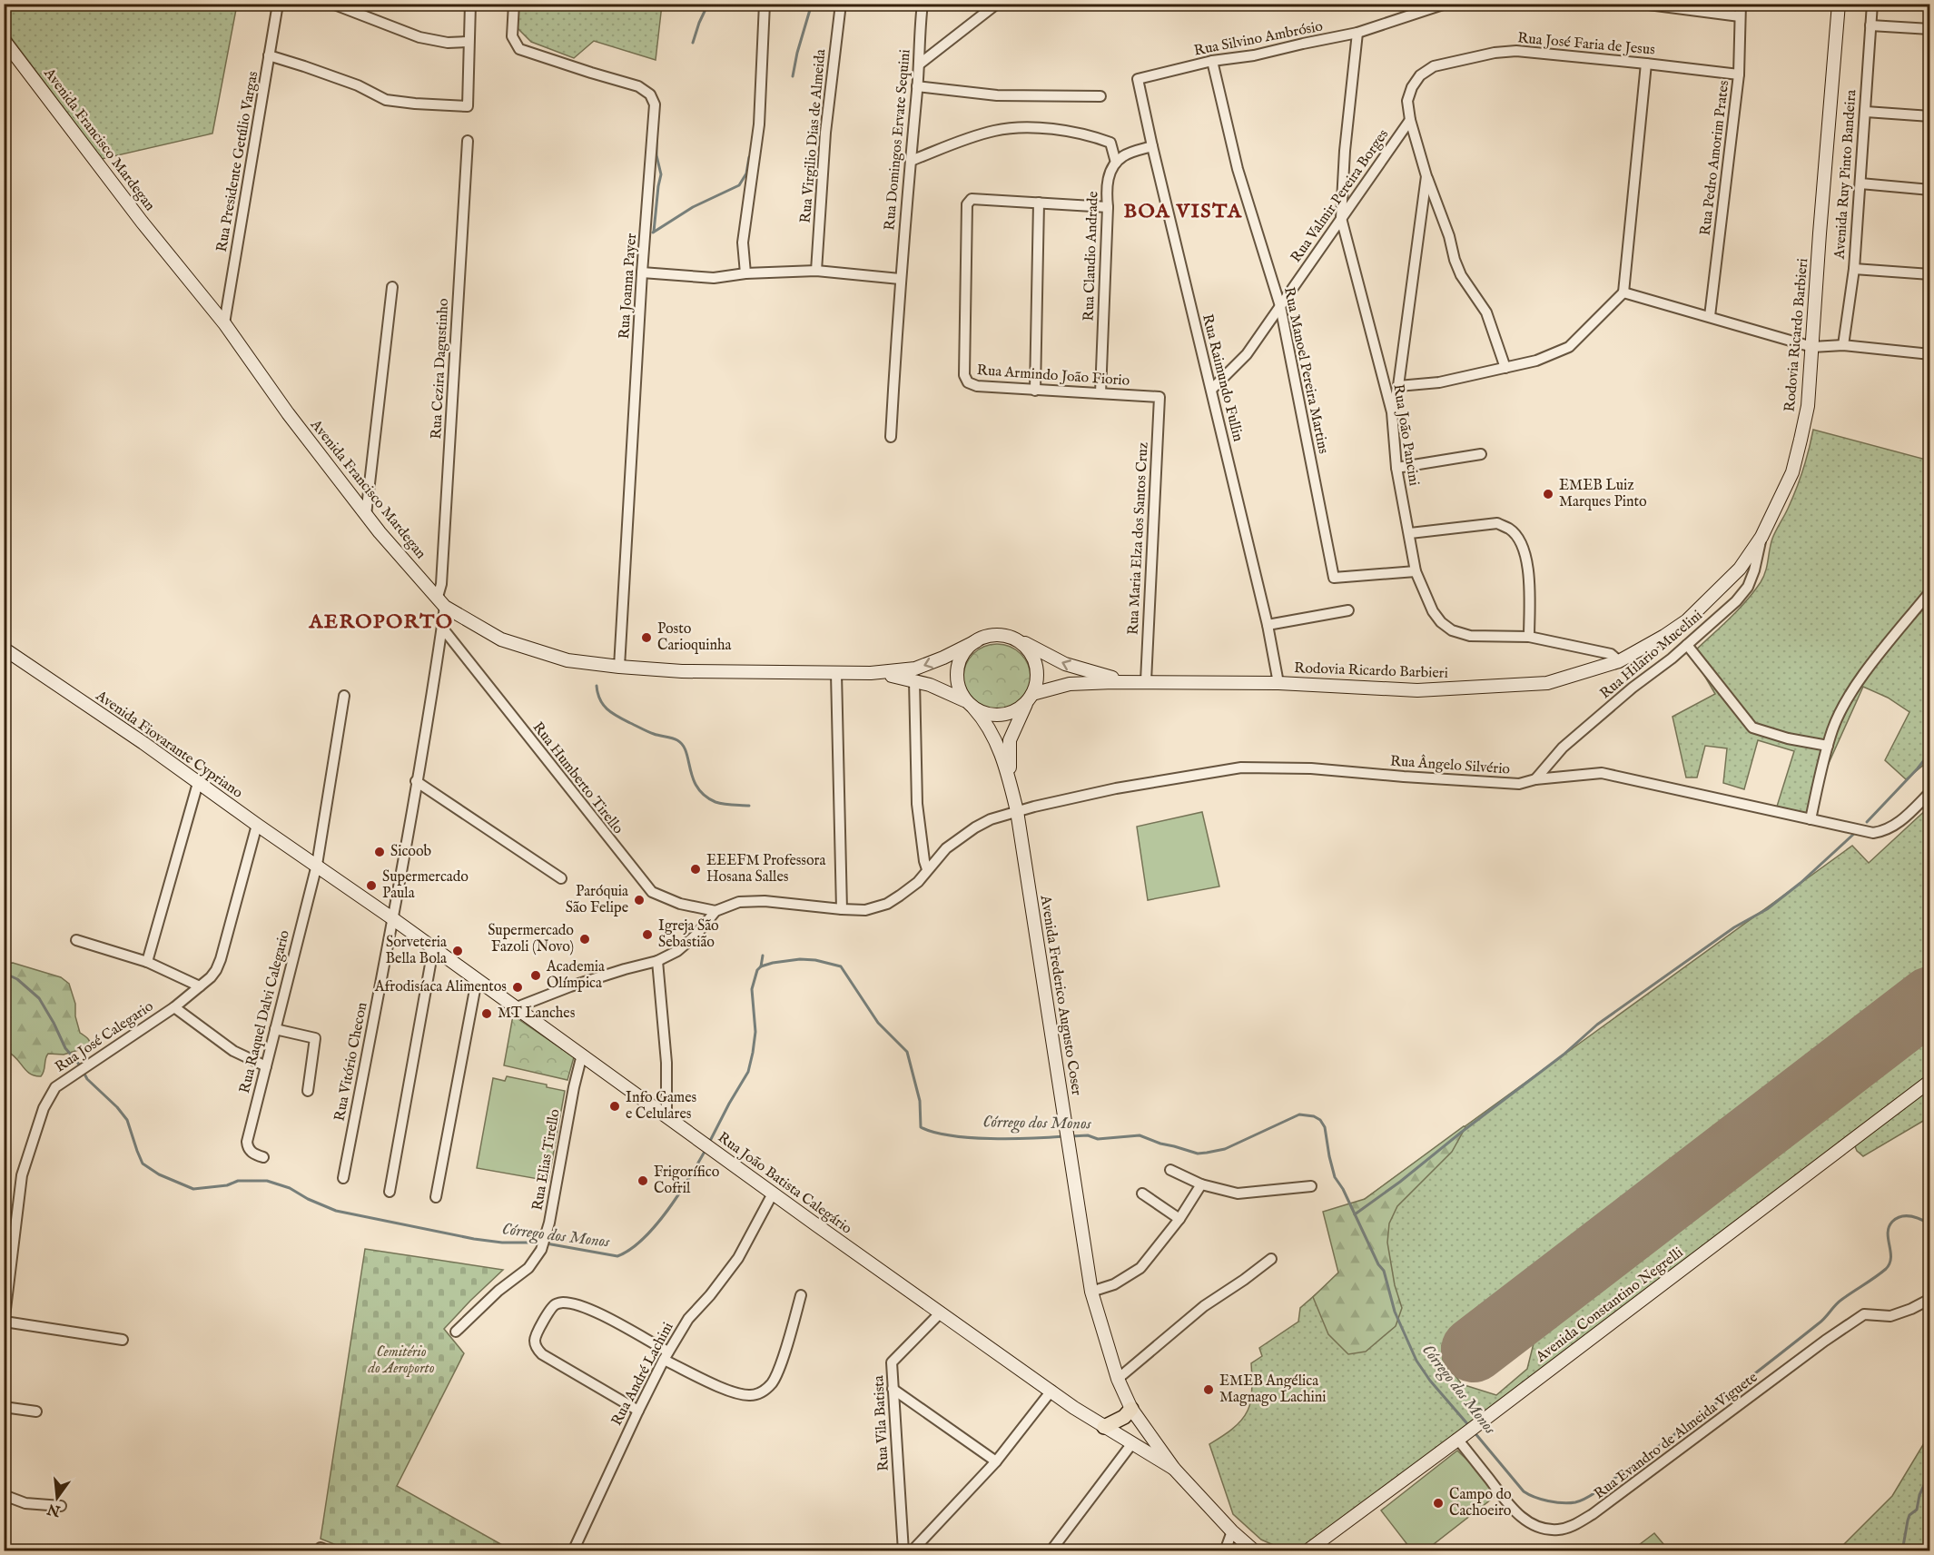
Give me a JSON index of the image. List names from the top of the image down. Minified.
{"streets":{"main road":["Avenida Francisco Mardegan","Rodovia Ricardo Barbieri","Avenida Fiovarante Cypriano","Avenida Frederico Augusto Coser","Rua João Batista Calegário","Avenida Constantino Negrelli"],"street":["Rua Silvino Ambrósio","Rua José Faria de Jesus","Rua Virgilio Dias de Almeida","Rua Domingos Ervate Sequini","Rua Pedro Amorim Prates","Rua Presidente Getúlio Vargas","Avenida Ruy Pinto Bandeira","Rua Valmir Pereira Borges","Rua Claudio Andrade","Rua Joanna Payer","Rua Cezira Dagustinho","Rua Manoel Pereira Martins","Rua Armindo João Fiorio","Rua Raimundo Fullin","Rua João Pancini","Rua Maria Elza dos Santos Cruz","Rua Hilario Mucelini","Rua Ângelo Silvério","Rua Humberto Tirello","Rua Raquel Dalvi Calegario","Rua José Calegario","Rua Vitório Checon","Rua Elias Tirello","Rua André Lachini","Rua Vila Batista","Rua Evandro de Almeida Viguete"]},"crossings":[["Rua Silvino Ambrósio","Rua Manoel Pereira Martins"],["Rua Silvino Ambrósio","Rua Raimundo Fullin"],["Rua Silvino Ambrósio","Rua João Pancini"],["Rua José Faria de Jesus","Rua Pedro Amorim Prates"],["Rua José Faria de Jesus","Rua Valmir Pereira Borges"],["Rua José Faria de Jesus","Rua João Pancini"],["Avenida Francisco Mardegan","Rua Presidente Getúlio Vargas"],["Avenida Francisco Mardegan","Rua Joanna Payer"],["Avenida Francisco Mardegan","Rua Cezira Dagustinho"],["Avenida Francisco Mardegan","Avenida Frederico Augusto Coser"],["Rua Valmir Pereira Borges","Rua Manoel Pereira Martins"],["Rua Valmir Pereira Borges","Rua Raimundo Fullin"],["Rua Valmir Pereira Borges","Rua João Pancini"],["Rua Claudio Andrade","Rua Armindo João Fiorio"],["Rodovia Ricardo Barbieri","Rua Raimundo Fullin"],["Rodovia Ricardo Barbieri","Rua João Pancini"],["Rodovia Ricardo Barbieri","Rua Maria Elza dos Santos Cruz"],["Rodovia Ricardo Barbieri","Rua Hilario Mucelini"],["Rua Cezira Dagustinho","Rua Humberto Tirello"],["Rua Cezira Dagustinho","Rua Vitório Checon"],["Rua Manoel Pereira Martins","Rua João Pancini"],["Rua Armindo João Fiorio","Rua Maria Elza dos Santos Cruz"],["Rua Hilario Mucelini","Rua Ângelo Silvério"],["Avenida Fiovarante Cypriano","Rua Raquel Dalvi Calegario"],["Avenida Fiovarante Cypriano","Rua José Calegario"],["Avenida Fiovarante Cypriano","Rua João Batista Calegário"],["Rua Ângelo Silvério","Rua Humberto Tirello"],["Rua Ângelo Silvério","Avenida Frederico Augusto Coser"],["Avenida Frederico Augusto Coser","Rua João Batista Calegário"],["Rua Raquel Dalvi Calegario","Rua João Batista Calegário"],["Rua Vitório Checon","Rua João Batista Calegário"],["Rua Elias Tirello","Rua João Batista Calegário"],["Rua João Batista Calegário","Rua André Lachini"],["Rua João Batista Calegário","Rua Vila Batista"],["Avenida Constantino Negrelli","Rua Evandro de Almeida Viguete"]],"districts":["BOA VISTA","AEROPORTO"],"water":["Córrego dos Monos"],"parks":["Cemitério do Aeroporto"],"places":["EMEB Luiz Marques Pinto","Posto Carioquinha","Sicoob","EEEFM Professora Hosana Salles","Supermercado Paula","Paróquia São Felipe","Igreja São Sebastião","Supermercado Fazoli (Novo)","Sorveteria Bella Bola","Academia Olímpica","Afrodisíaca Alimentos","MT Lanches","Info Games e Celulares","Frigorífico Cofril","EMEB Angélica Magnago Lachini","Campo do Cachoeiro"],"north":"bottom"}
